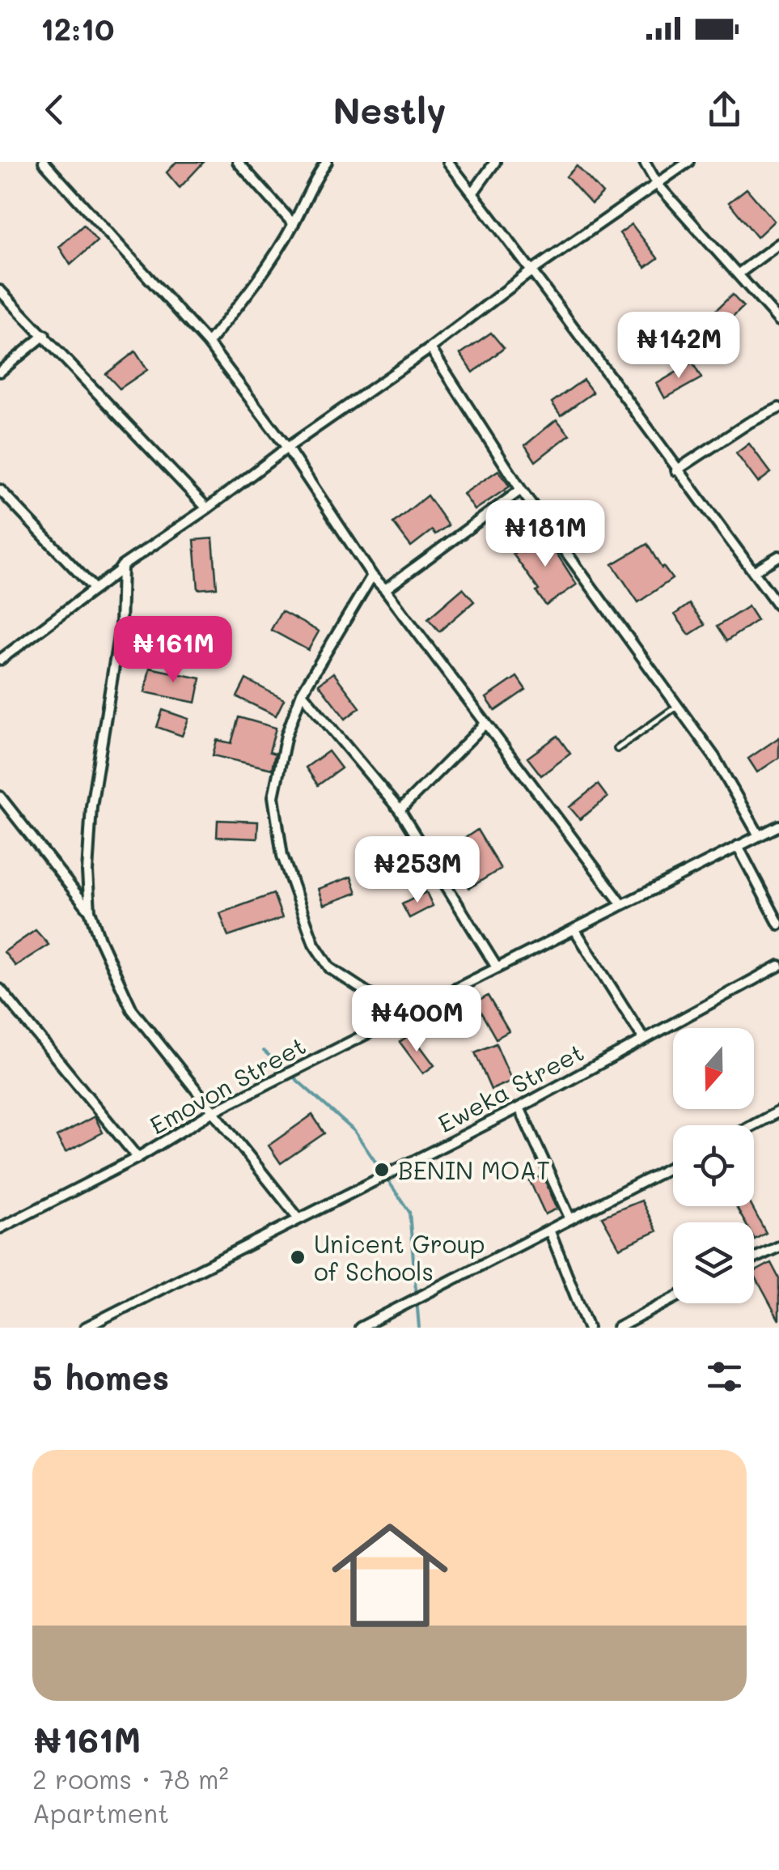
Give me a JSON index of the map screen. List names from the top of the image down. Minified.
{"streets":{"street":["Emovon Street","Eweka Street"]},"places":["BENIN MOAT","Unicent Group of Schools"],"north":"bottom","page":{"status":"12:10","header":"Nestly","price":["₦142M","₦181M","₦161M","₦253M","₦400M"],"heading":"5 homes","list":[{"name":"₦161M","note":"2 rooms · 78 m² · Apartment"}]}}
